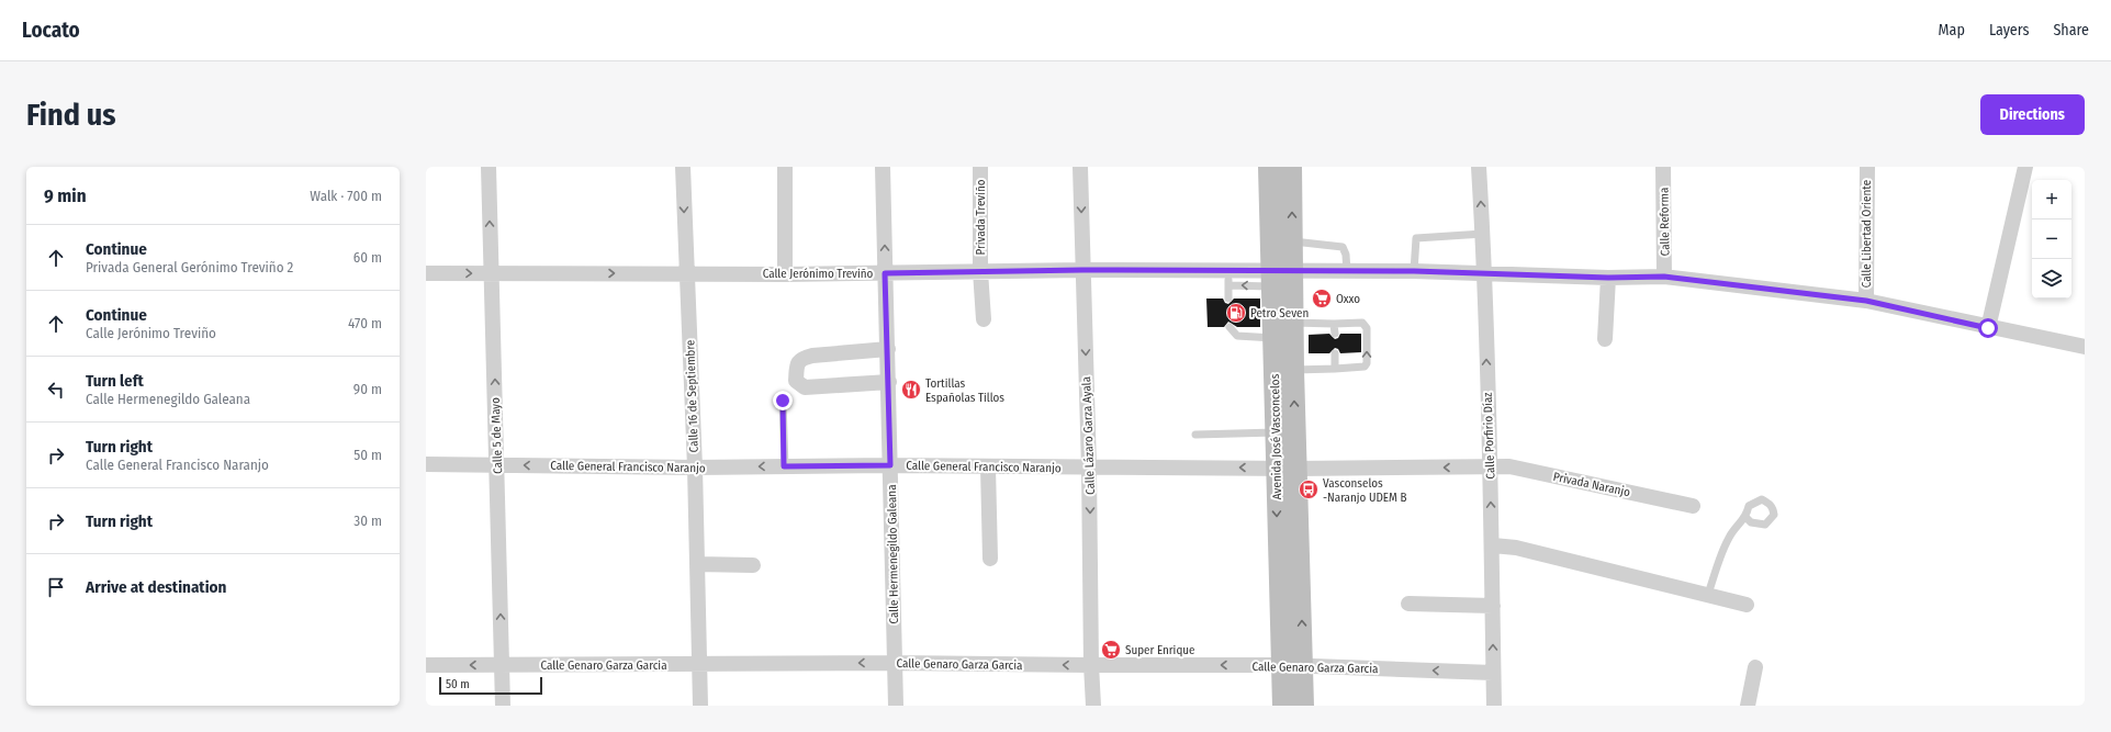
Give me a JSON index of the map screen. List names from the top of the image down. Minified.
{"streets":{"main road":["Avenida José Vasconcelos"],"street":["Privada Treviño","Calle Reforma","Calle Libertad Oriente","Calle Jerónimo Treviño","Calle 16 de Septiembre","Calle 5 de Mayo","Calle Lázaro Garza Ayala","Calle Porfirio Díaz","Calle General Francisco Naranjo","Privada Naranjo","Calle Hermenegildo Galeana","Calle Genaro Garza Garcia"]},"crossings":[["Privada Treviño","Calle Jerónimo Treviño"],["Calle Reforma","Calle Jerónimo Treviño"],["Calle Libertad Oriente","Calle Jerónimo Treviño"],["Calle Jerónimo Treviño","Calle 16 de Septiembre"],["Calle Jerónimo Treviño","Calle 5 de Mayo"],["Calle Jerónimo Treviño","Calle Lázaro Garza Ayala"],["Calle Jerónimo Treviño","Calle Porfirio Díaz"],["Calle Jerónimo Treviño","Avenida José Vasconcelos"],["Calle Jerónimo Treviño","Calle Hermenegildo Galeana"],["Calle 16 de Septiembre","Calle General Francisco Naranjo"],["Calle 16 de Septiembre","Calle Genaro Garza Garcia"],["Calle 5 de Mayo","Calle General Francisco Naranjo"],["Calle 5 de Mayo","Calle Genaro Garza Garcia"],["Calle Lázaro Garza Ayala","Calle General Francisco Naranjo"],["Calle Lázaro Garza Ayala","Calle Genaro Garza Garcia"],["Calle Porfirio Díaz","Calle General Francisco Naranjo"],["Calle Porfirio Díaz","Privada Naranjo"],["Calle Porfirio Díaz","Calle Genaro Garza Garcia"],["Avenida José Vasconcelos","Calle General Francisco Naranjo"],["Avenida José Vasconcelos","Calle Genaro Garza Garcia"],["Calle General Francisco Naranjo","Privada Naranjo"],["Calle General Francisco Naranjo","Calle Hermenegildo Galeana"],["Calle Hermenegildo Galeana","Calle Genaro Garza Garcia"]],"one_way":["Calle 5 de Mayo","Calle Lázaro Garza Ayala","Calle Porfirio Díaz","Calle General Francisco Naranjo","Calle Genaro Garza Garcia"],"places":{"supermarket":["Oxxo","Super Enrique"],"fuel station":["Petro Seven"],"restaurant":["Tortillas Españolas Tillos"],"bus stop":["Vasconselos -Naranjo UDEM B"]},"scale_bar":"50 m","page":{"header":"Locato","nav":["Map","Layers","Share"],"buttons":"Directions","title":"Find us","heading":["9 min","Walk · 700 m"],"map_buttons":["+","−"],"list":[["Continue","Privada General Gerónimo Treviño 2","60 m"],["Continue","Calle Jerónimo Treviño","470 m"],["Turn left","Calle Hermenegildo Galeana","90 m"],["Turn right","Calle General Francisco Naranjo","50 m"],["Turn right","30 m"],"Arrive at destination"],"scale":"50 m"}}
